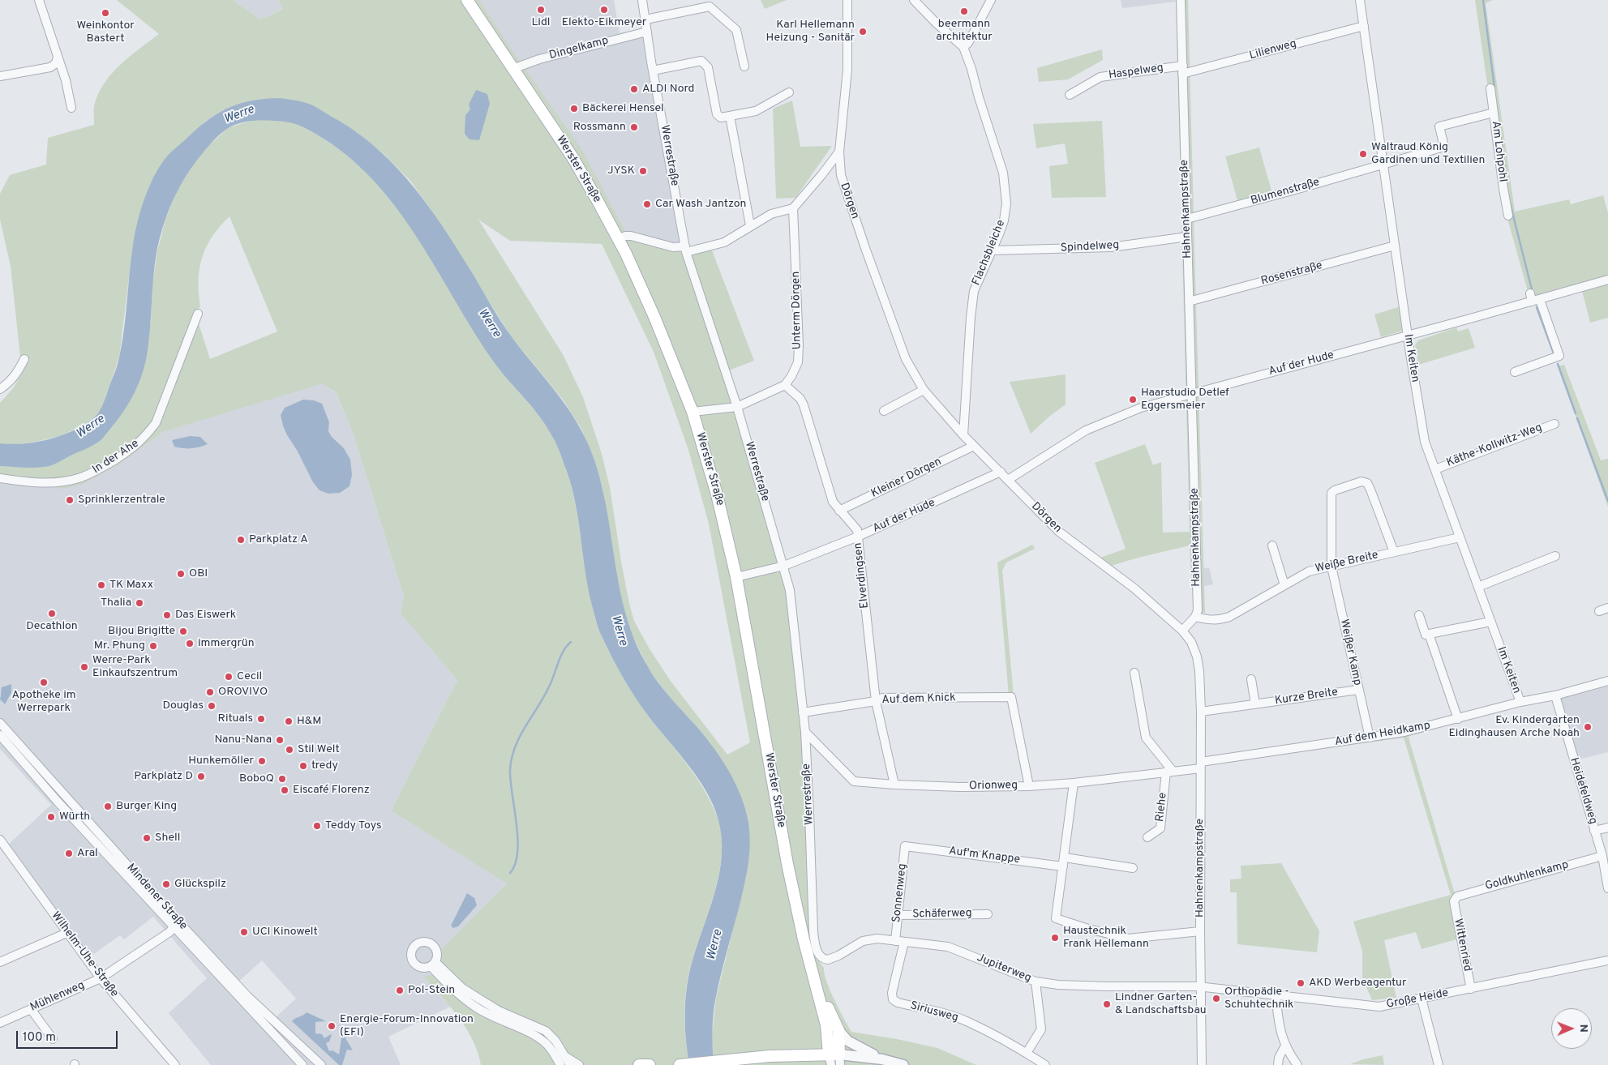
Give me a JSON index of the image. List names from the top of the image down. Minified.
{"streets":{"main road":["Werster Straße"],"street":["Dingelkamp","Lilienweg","Haspelweg","Am Lohpohl","Werrestraße","Blumenstraße","Dörgen","Hahnenkampstraße","Spindelweg","Flachsbleiche","Rosenstraße","Unterm Dörgen","Im Keiten","Auf der Hude","Käthe-Kollwitz-Weg","In der Ahe","Kleiner Dörgen","Weiße Breite","Elverdingsen","Weißer Kamp","Kurze Breite","Auf dem Knick","Auf dem Heidkamp","Orionweg","Heidefeldweg","Riehe","Auf'm Knappe","Goldkuhlenkamp","Sonnenweg","Mindener Straße","Schäferweg","Wittenried","Wilhelm-Uhe-Straße","Jupiterweg","Mühlenweg","Große Heide","Siriusweg"]},"crossings":[["Dingelkamp","Werrestraße"],["Dingelkamp","Werster Straße"],["Lilienweg","Haspelweg"],["Lilienweg","Hahnenkampstraße"],["Lilienweg","Im Keiten"],["Haspelweg","Hahnenkampstraße"],["Am Lohpohl","Blumenstraße"],["Werrestraße","Auf der Hude"],["Werrestraße","Auf dem Knick"],["Werrestraße","Orionweg"],["Werrestraße","Jupiterweg"],["Werster Straße","Auf der Hude"],["Blumenstraße","Hahnenkampstraße"],["Blumenstraße","Im Keiten"],["Dörgen","Hahnenkampstraße"],["Dörgen","Flachsbleiche"],["Dörgen","Auf der Hude"],["Dörgen","Kleiner Dörgen"],["Hahnenkampstraße","Spindelweg"],["Hahnenkampstraße","Rosenstraße"],["Hahnenkampstraße","Auf der Hude"],["Hahnenkampstraße","Weiße Breite"],["Hahnenkampstraße","Kurze Breite"],["Hahnenkampstraße","Auf dem Heidkamp"],["Hahnenkampstraße","Orionweg"],["Hahnenkampstraße","Jupiterweg"],["Hahnenkampstraße","Große Heide"],["Spindelweg","Flachsbleiche"],["Rosenstraße","Im Keiten"],["Unterm Dörgen","Elverdingsen"],["Im Keiten","Auf der Hude"],["Im Keiten","Käthe-Kollwitz-Weg"],["Im Keiten","Weiße Breite"],["Im Keiten","Auf dem Heidkamp"],["Auf der Hude","Elverdingsen"],["Kleiner Dörgen","Elverdingsen"],["Weiße Breite","Weißer Kamp"],["Elverdingsen","Auf dem Knick"],["Elverdingsen","Orionweg"],["Weißer Kamp","Kurze Breite"],["Weißer Kamp","Auf dem Heidkamp"],["Auf dem Knick","Orionweg"],["Auf dem Heidkamp","Orionweg"],["Auf dem Heidkamp","Heidefeldweg"],["Orionweg","Riehe"],["Heidefeldweg","Goldkuhlenkamp"],["Auf'm Knappe","Sonnenweg"],["Goldkuhlenkamp","Wittenried"],["Sonnenweg","Schäferweg"],["Sonnenweg","Jupiterweg"],["Mindener Straße","Mühlenweg"],["Wittenried","Große Heide"],["Wilhelm-Uhe-Straße","Mühlenweg"],["Jupiterweg","Große Heide"],["Jupiterweg","Siriusweg"]],"water":["Werre"],"places":["Lidl","Elekto-Eikmeyer","beermann architektur","Weinkontor Bastert","Karl Hellemann Heizung - Sanitär","ALDI Nord","Bäckerei Hensel","Rossmann","Waltraud König Gardinen und Textilien","JYSK","Car Wash Jantzon","Haarstudio Detlef Eggersmeier","Sprinklerzentrale","Parkplatz A","OBI","TK Maxx","Thalia","Decathlon","Das Eiswerk","Bijou Brigitte","immergrün","Mr. Phung","Werre-Park Einkaufszentrum","Cecil","Apotheke im Werrepark","OROVIVO","Douglas","Rituals","H&M","Ev. Kindergarten Eidinghausen Arche Noah","Nanu-Nana","Stil Welt","Hunkemöller","tredy","Parkplatz D","BoboQ","Eiscafé Florenz","Burger King","Würth","Teddy Toys","Shell","Aral","Glückspilz","UCI Kinowelt","Haustechnik Frank Hellemann","AKD Werbeagentur","Pol-Stein","Orthopädie - Schuhtechnik","Lindner Garten- & Landschaftsbau","Energie-Forum-Innovation (EFI)"],"scale_bar":"100 m","north":"right"}
